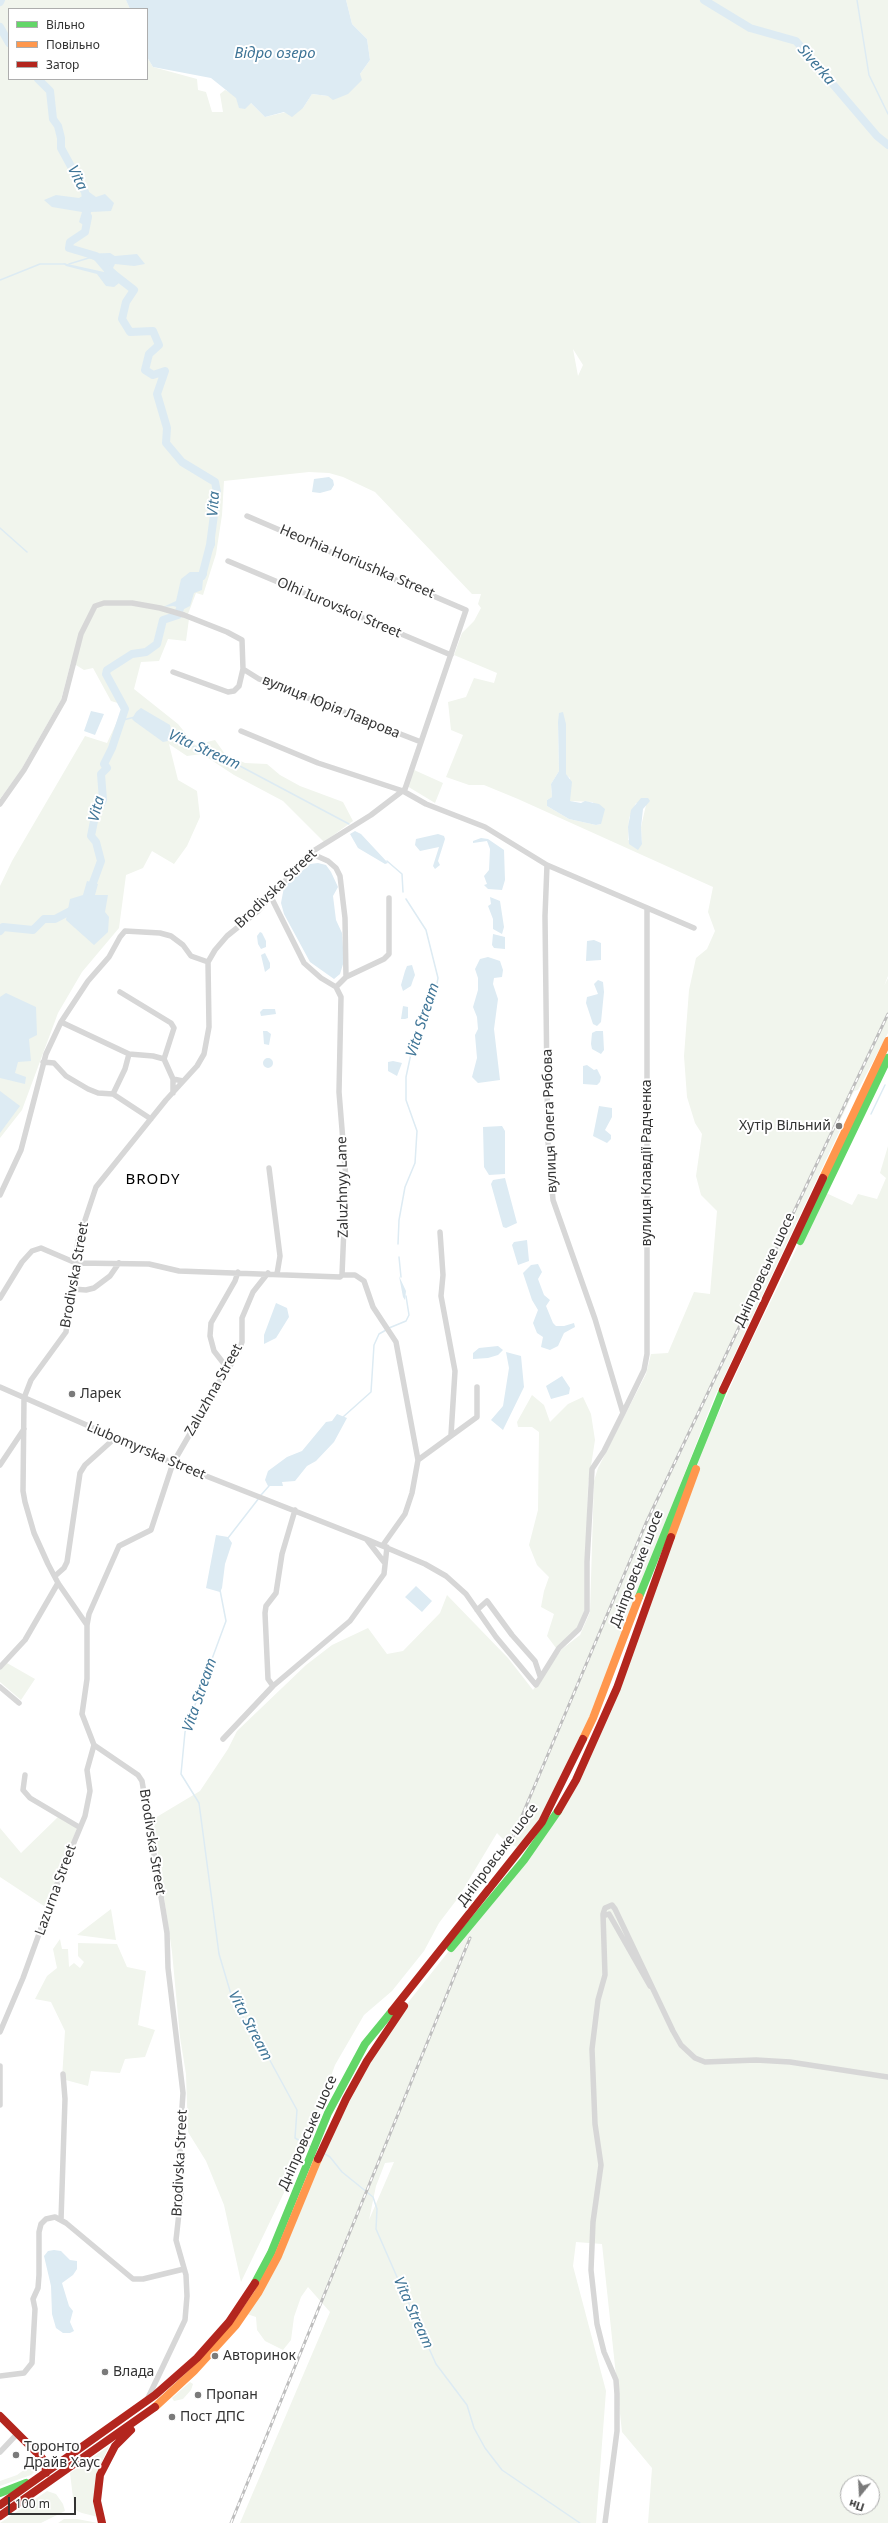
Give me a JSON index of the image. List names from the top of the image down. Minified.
{"streets":{"main road":["Дніпровське шосе"],"street":["Heorhia Horiushka Street","Olhi Iurovskoi Street","вулиця Юрія Лаврова","Brodivska Street","вулиця Олега Рябова","вулиця Клавдії Радченка","Zaluzhnyy Lane","Zaluzhna Street","Liubomyrska Street","Lazurna Street"]},"crossings":[["Heorhia Horiushka Street","Brodivska Street"],["Olhi Iurovskoi Street","Brodivska Street"],["вулиця Юрія Лаврова","Brodivska Street"],["Brodivska Street","Дніпровське шосе"],["Brodivska Street","Zaluzhna Street"],["Brodivska Street","Liubomyrska Street"],["Brodivska Street","Lazurna Street"],["вулиця Олега Рябова","вулиця Клавдії Радченка"],["вулиця Клавдії Радченка","Liubomyrska Street"],["Zaluzhna Street","Liubomyrska Street"]],"districts":["BRODY"],"water":["Відро озеро","Siverka","Vita","Vita Stream"],"places":["Хутір Вільний","Ларек","Авторинок","Влада","Пропан","Пост ДПС","Торонто Драйв Хаус"],"legend":["Вільно","Повільно","Затор"],"scale_bar":"100 m","north":"bottom"}
